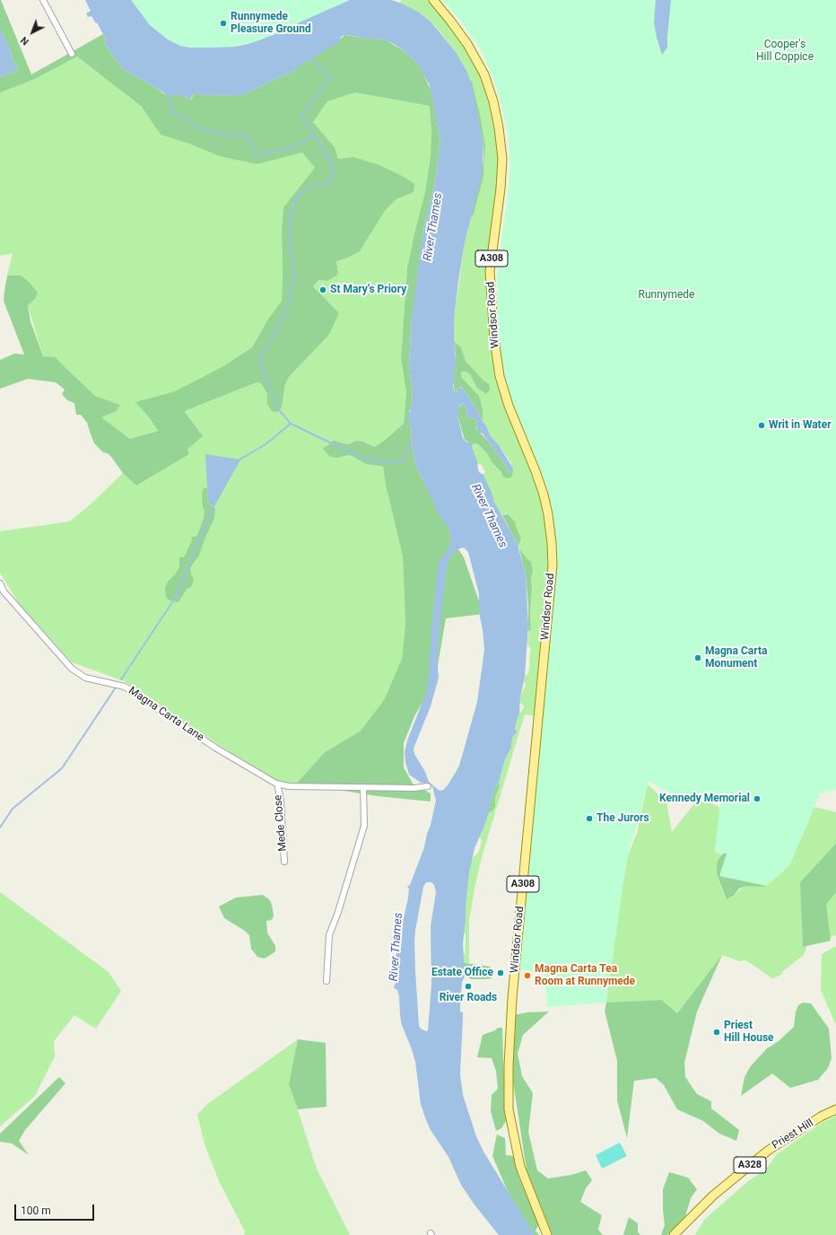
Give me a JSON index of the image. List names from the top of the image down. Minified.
{"streets":{"main road":["A308","Windsor Road","Priest Hill","A328"],"street":["Magna Carta Lane","Mede Close"]},"crossings":[["Magna Carta Lane","Mede Close"]],"water":["River Thames"],"parks":["Cooper's Hill Coppice","Runnymede"],"places":["Runnymede Pleasure Ground","St Mary's Priory","Writ in Water","Magna Carta Monument","Kennedy Memorial","The Jurors","Estate Office","Magna Carta Tea Room at Runnymede","River Roads","Priest Hill House"],"scale_bar":"100 m","north":"bottom left"}
